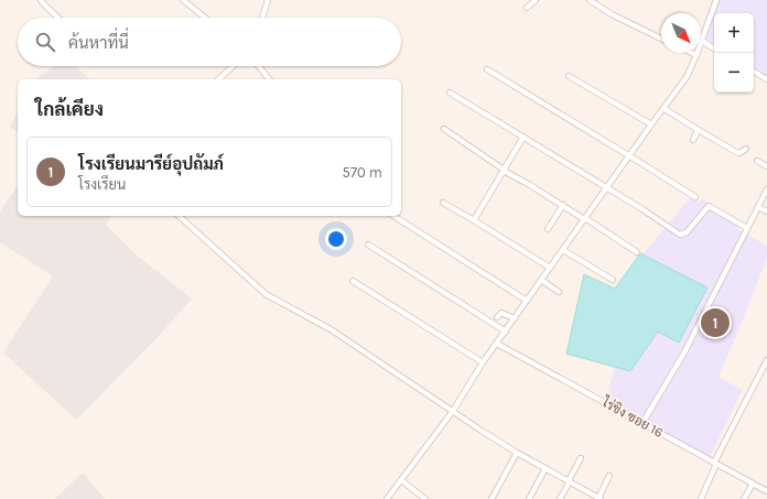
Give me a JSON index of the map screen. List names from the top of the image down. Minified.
{"streets":{"street":["ไร่ขิง ซอย 16"]},"north":"bottom right","page":{"map_buttons":["+","−"],"search":"ค้นหาที่นี่","heading":"ใกล้เคียง","list":[{"mark":"1","name":"โรงเรียนมารีย์อุปถัมภ์","note":"โรงเรียน","value":"570 m"}],"pins":"1"}}
